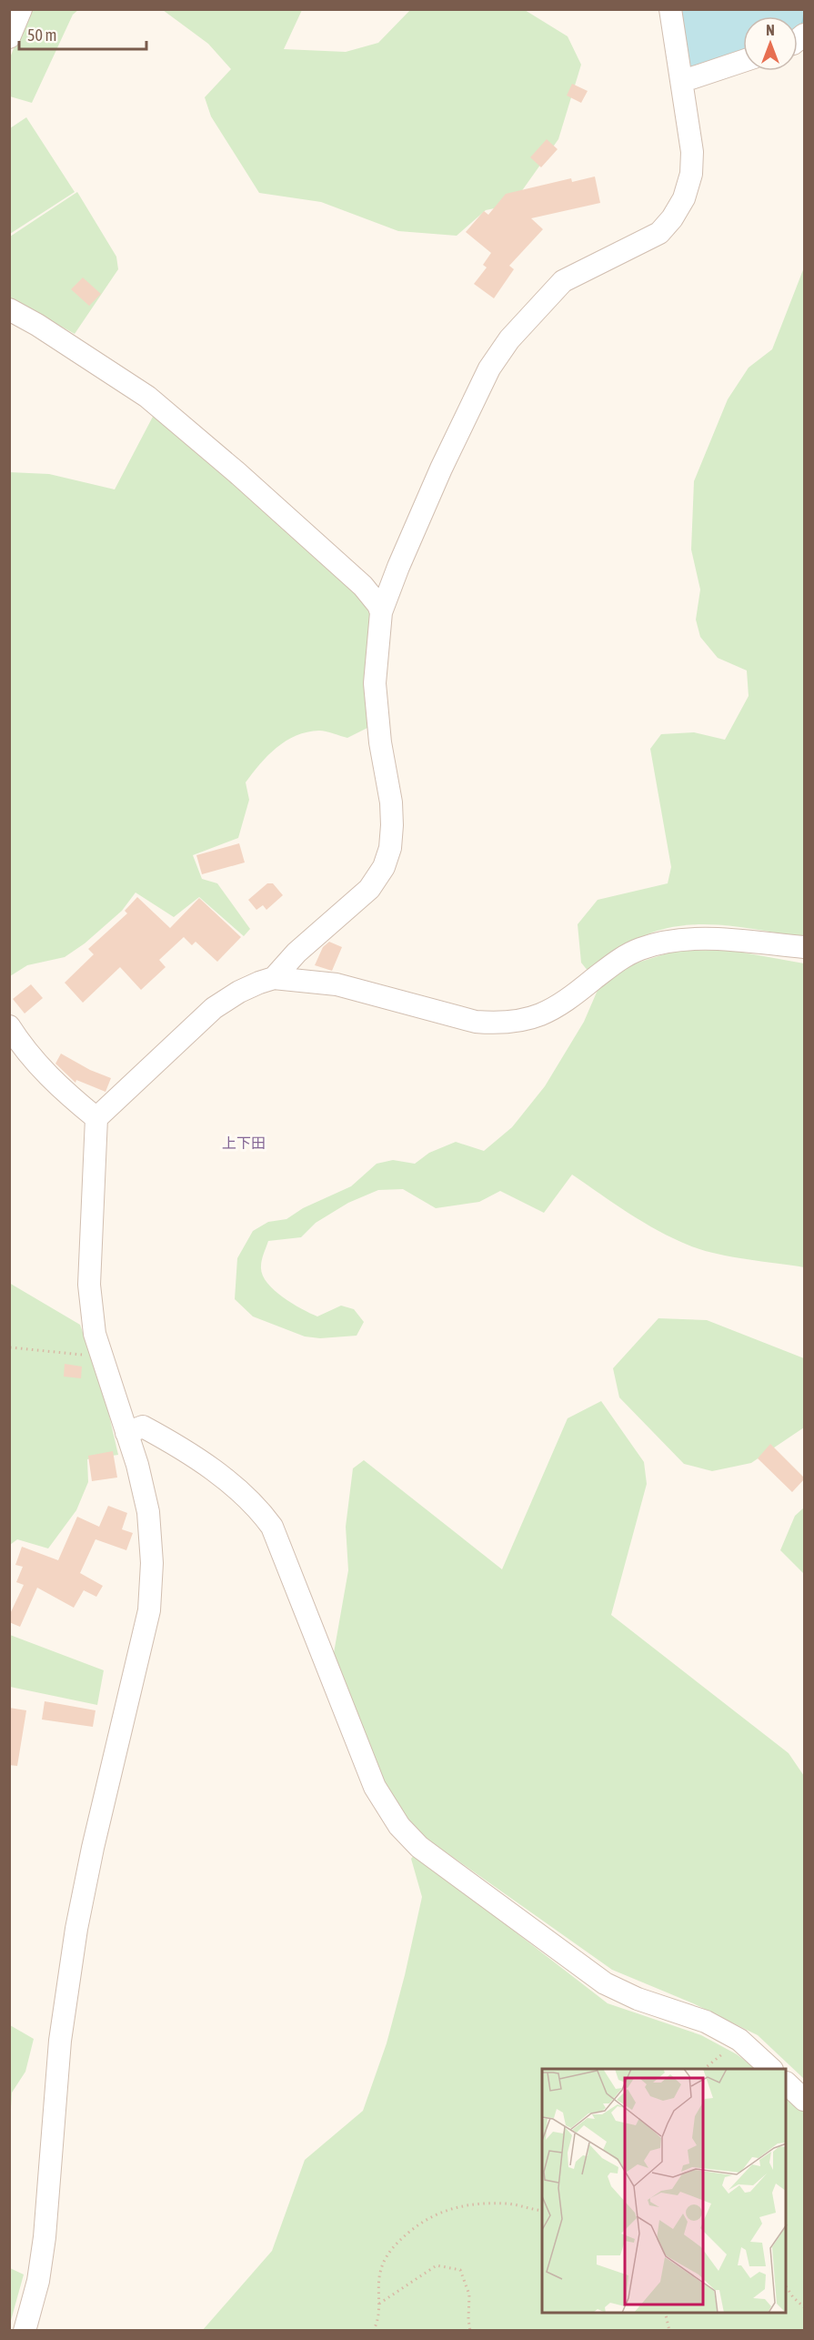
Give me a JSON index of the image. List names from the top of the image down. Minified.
{"districts":["上下田"],"scale_bar":"50 m","north":"top"}
